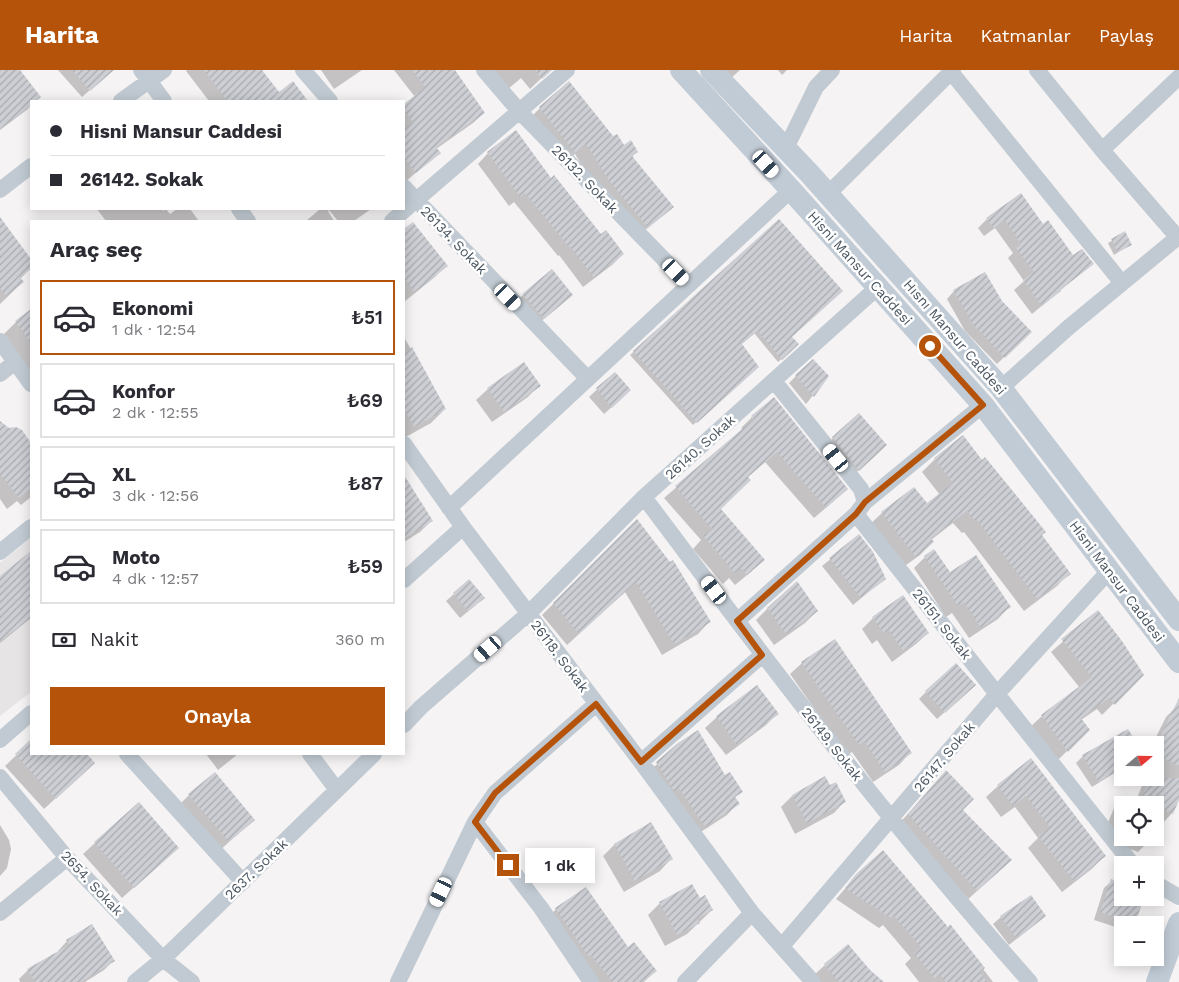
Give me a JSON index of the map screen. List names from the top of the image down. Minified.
{"streets":{"main road":["Hisni Mansur Caddesi","Hısnı Mansur Caddesi"],"street":["26132. Sokak","26134. Sokak","26140. Sokak","26151. Sokak","26118. Sokak","26149. Sokak","26147. Sokak","2637. Sokak","2654. Sokak"]},"crossings":[["Hisni Mansur Caddesi","26140. Sokak"],["Hisni Mansur Caddesi","26147. Sokak"],["26140. Sokak","26151. Sokak"],["26140. Sokak","26118. Sokak"],["26140. Sokak","26149. Sokak"],["26151. Sokak","26147. Sokak"],["26118. Sokak","26147. Sokak"],["26149. Sokak","26147. Sokak"],["2637. Sokak","2654. Sokak"]],"north":"right","page":{"header":"Harita","nav":["Harita","Katmanlar","Paylaş"],"banner":["Hisni Mansur Caddesi","26142. Sokak"],"heading":"Araç seç","list":[{"name":"Ekonomi","note":"1 dk · 12:54","value":"₺51"},{"name":"Konfor","note":"2 dk · 12:55","value":"₺69"},{"name":"XL","note":"3 dk · 12:56","value":"₺87"},{"name":"Moto","note":"4 dk · 12:57","value":"₺59"}],"pay":["Nakit","360 m"],"buttons":"Onayla","map_buttons":["+","−"],"bubble":"1 dk"}}
